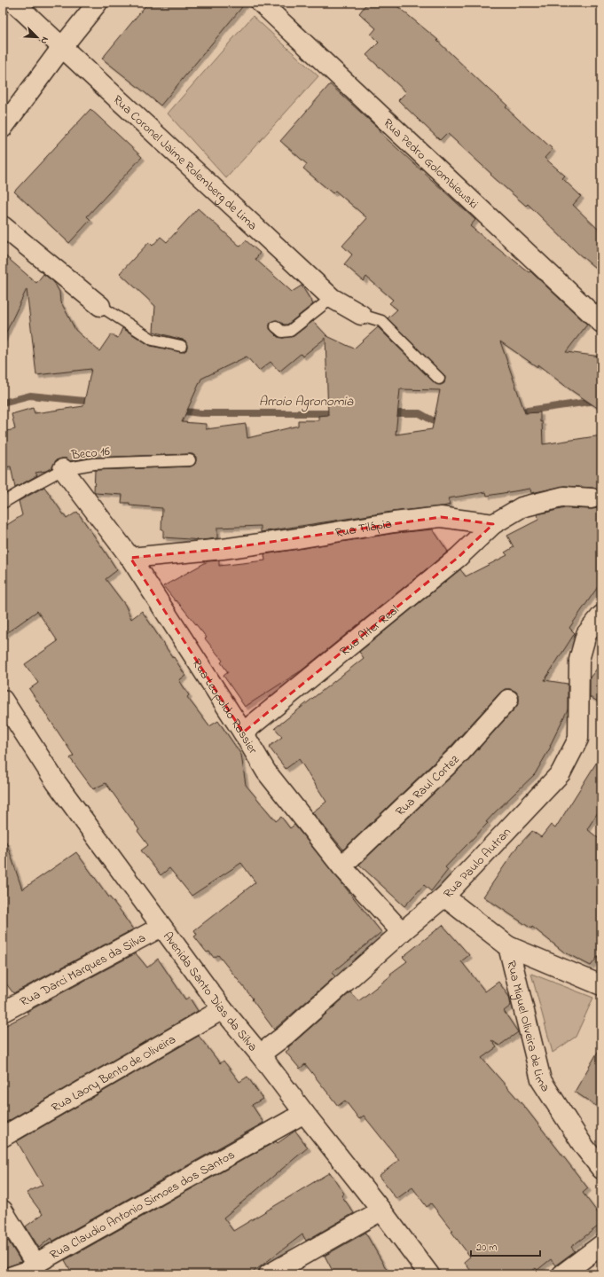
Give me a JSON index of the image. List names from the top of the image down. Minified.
{"streets":{"street":["Rua Coronel Jaime Rolemberg de Lima","Rua Pedro Golombiewski","Rua Tilápia","Rua Alter Real","Rua Leopoldo Rassier","Rua Raul Cortez","Rua Paulo Autran","Rua Darci Marques da Silva","Avenida Santo Dias da Silva","Rua Miguel Oliveira de Lima","Rua Laory Bento de Oliveira","Rua Claudio Antonio Simoes dos Santos"],"lane":["Beco 16"]},"crossings":[["Beco 16","Rua Leopoldo Rassier"],["Rua Tilápia","Rua Alter Real"],["Rua Tilápia","Rua Leopoldo Rassier"],["Rua Alter Real","Rua Leopoldo Rassier"],["Rua Leopoldo Rassier","Rua Raul Cortez"],["Rua Leopoldo Rassier","Rua Paulo Autran"],["Rua Paulo Autran","Avenida Santo Dias da Silva"],["Rua Paulo Autran","Rua Miguel Oliveira de Lima"],["Rua Darci Marques da Silva","Avenida Santo Dias da Silva"],["Avenida Santo Dias da Silva","Rua Laory Bento de Oliveira"],["Avenida Santo Dias da Silva","Rua Claudio Antonio Simoes dos Santos"]],"water":["Arroio Agronomia"],"scale_bar":"20 m","north":"bottom right"}
